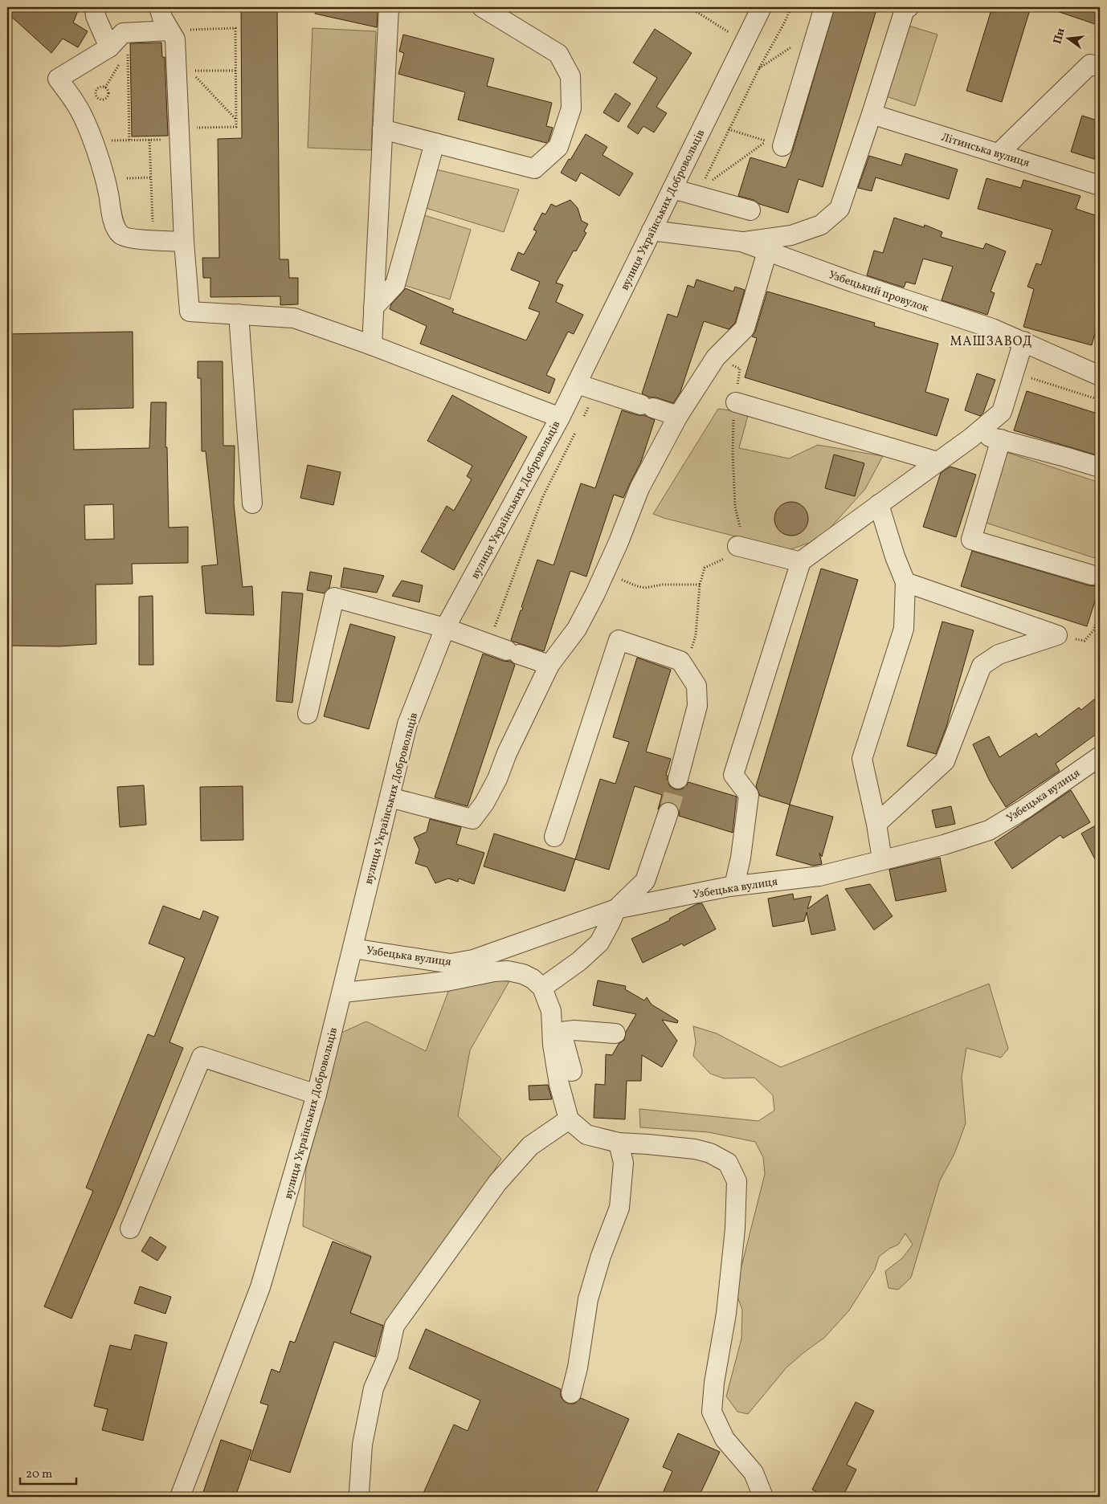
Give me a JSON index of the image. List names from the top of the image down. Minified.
{"streets":{"street":["Літинська вулиця","вулиця Українських Добровольців","Узбецький провулок","Узбецька вулиця"]},"crossings":[["вулиця Українських Добровольців","Узбецький провулок"],["вулиця Українських Добровольців","Узбецька вулиця"]],"districts":["МАШЗАВОД"],"scale_bar":"20 m","north":"left"}
